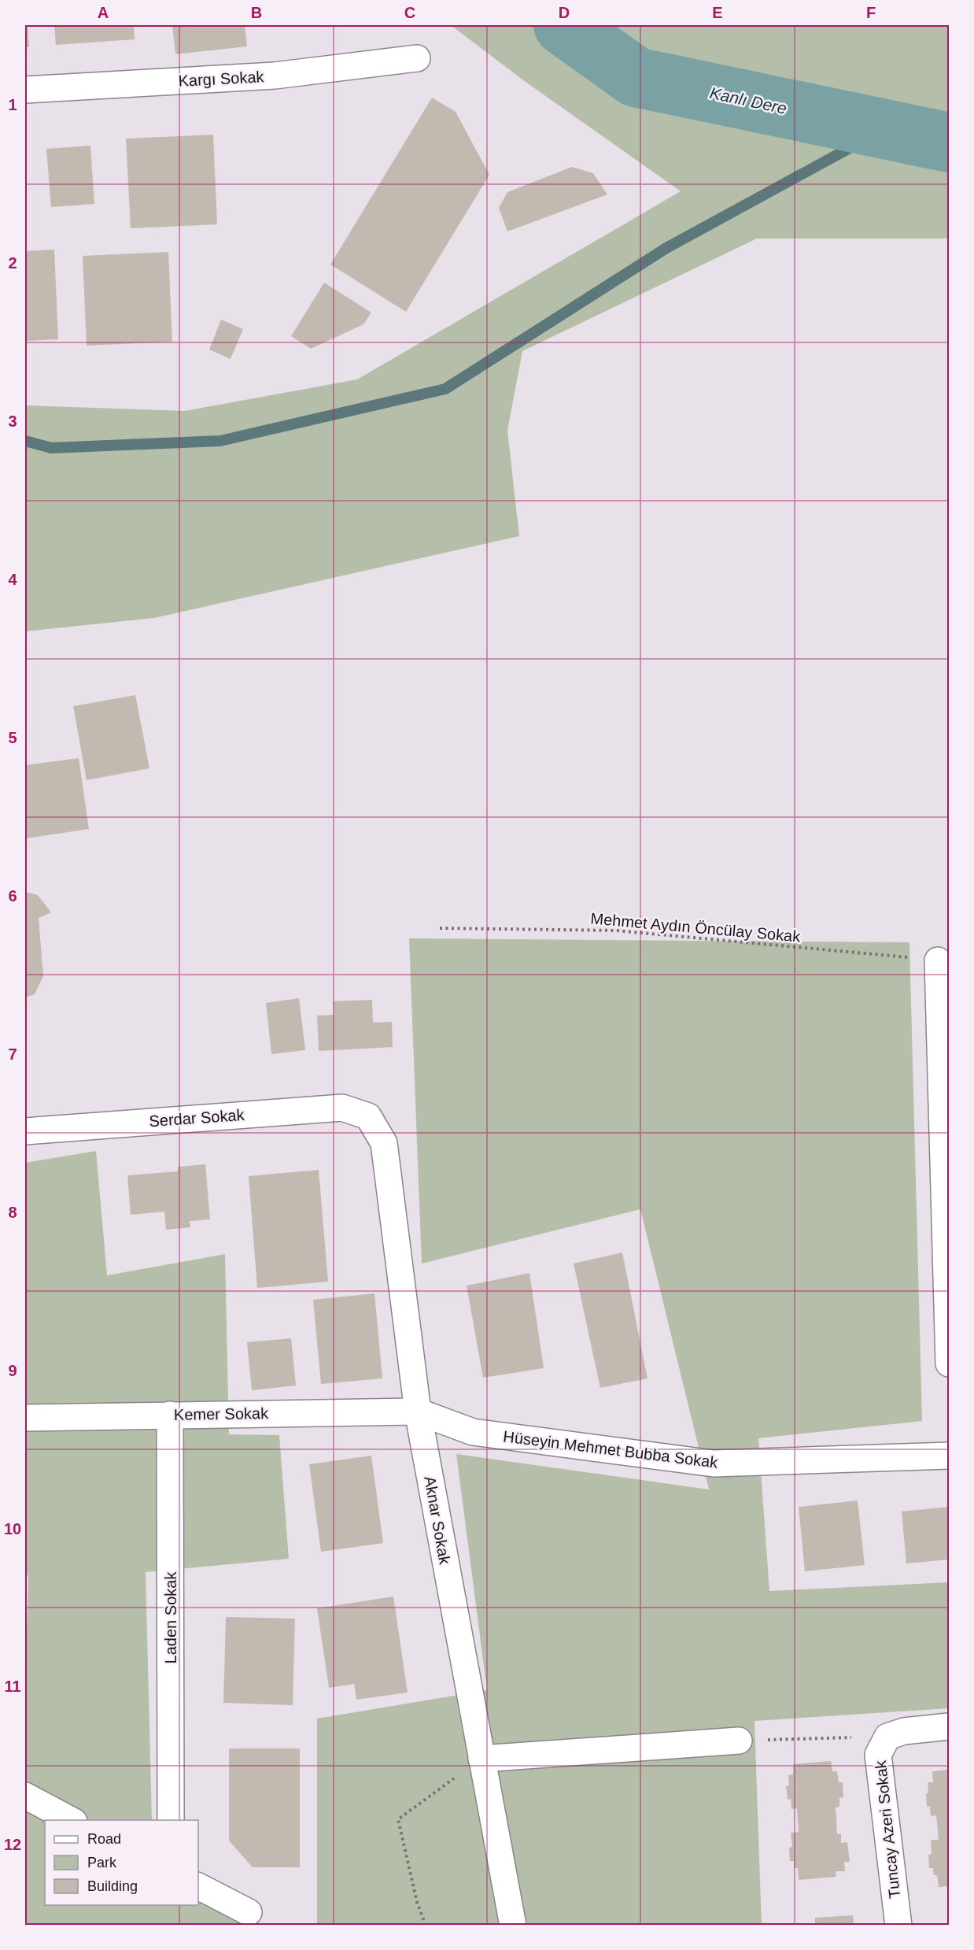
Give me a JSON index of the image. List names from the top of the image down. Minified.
{"streets":{"street":["Kargı Sokak","Serdar Sokak","Kemer Sokak","Hüseyin Mehmet Bubba Sokak","Aknar Sokak","Laden Sokak","Tuncay Azeri Sokak"],"path":["Mehmet Aydın Öncülay Sokak"]},"crossings":[["Serdar Sokak","Aknar Sokak"],["Kemer Sokak","Hüseyin Mehmet Bubba Sokak"],["Kemer Sokak","Aknar Sokak"],["Kemer Sokak","Laden Sokak"],["Hüseyin Mehmet Bubba Sokak","Aknar Sokak"]],"water":["Kanlı Dere"],"legend":["Road","Park","Building"],"grid":{"columns":["A","B","C","D","E","F"],"rows":["1","2","3","4","5","6","7","8","9","10","11","12"]}}
